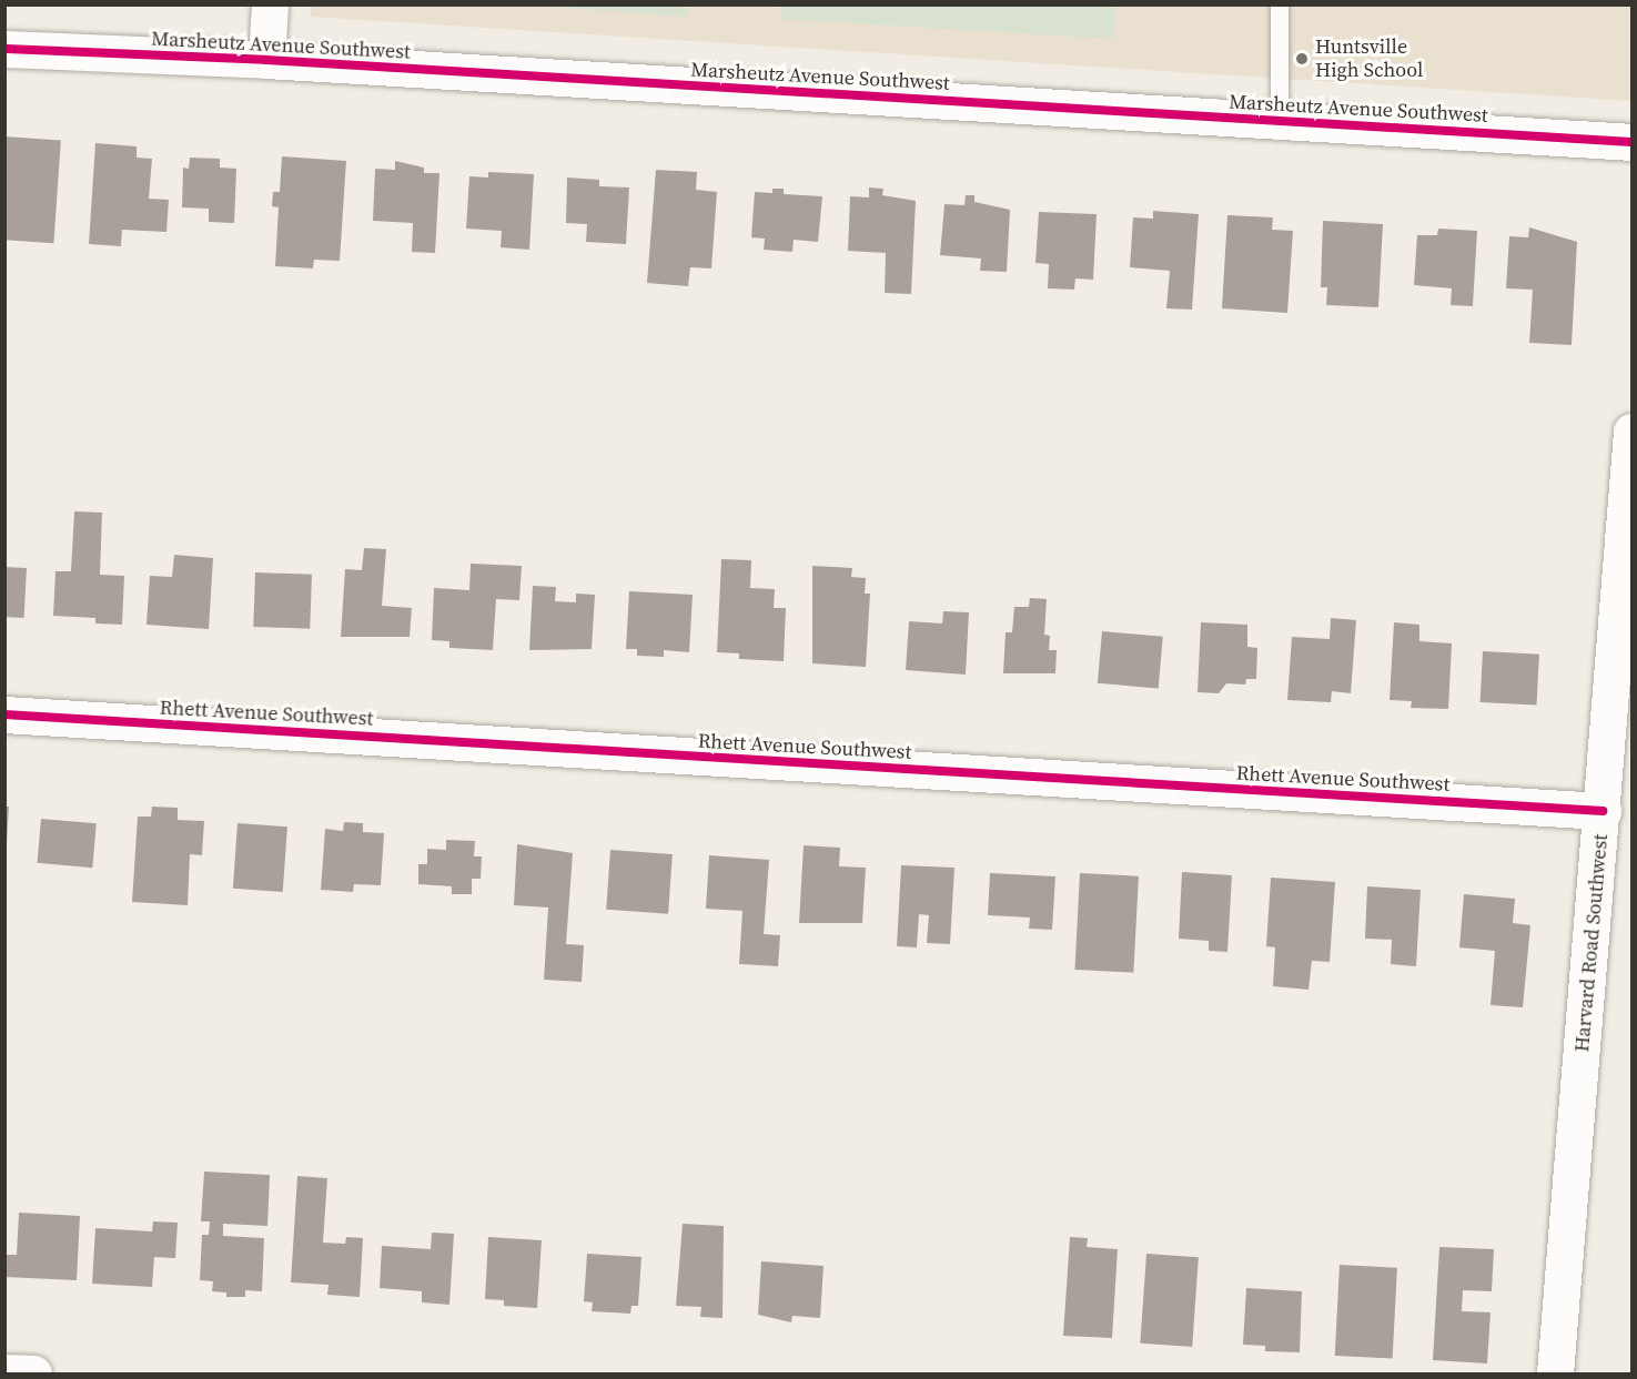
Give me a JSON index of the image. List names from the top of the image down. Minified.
{"streets":{"street":["Marsheutz Avenue Southwest","Rhett Avenue Southwest","Harvard Road Southwest"]},"crossings":[["Rhett Avenue Southwest","Harvard Road Southwest"]],"places":["Huntsville High School"]}
